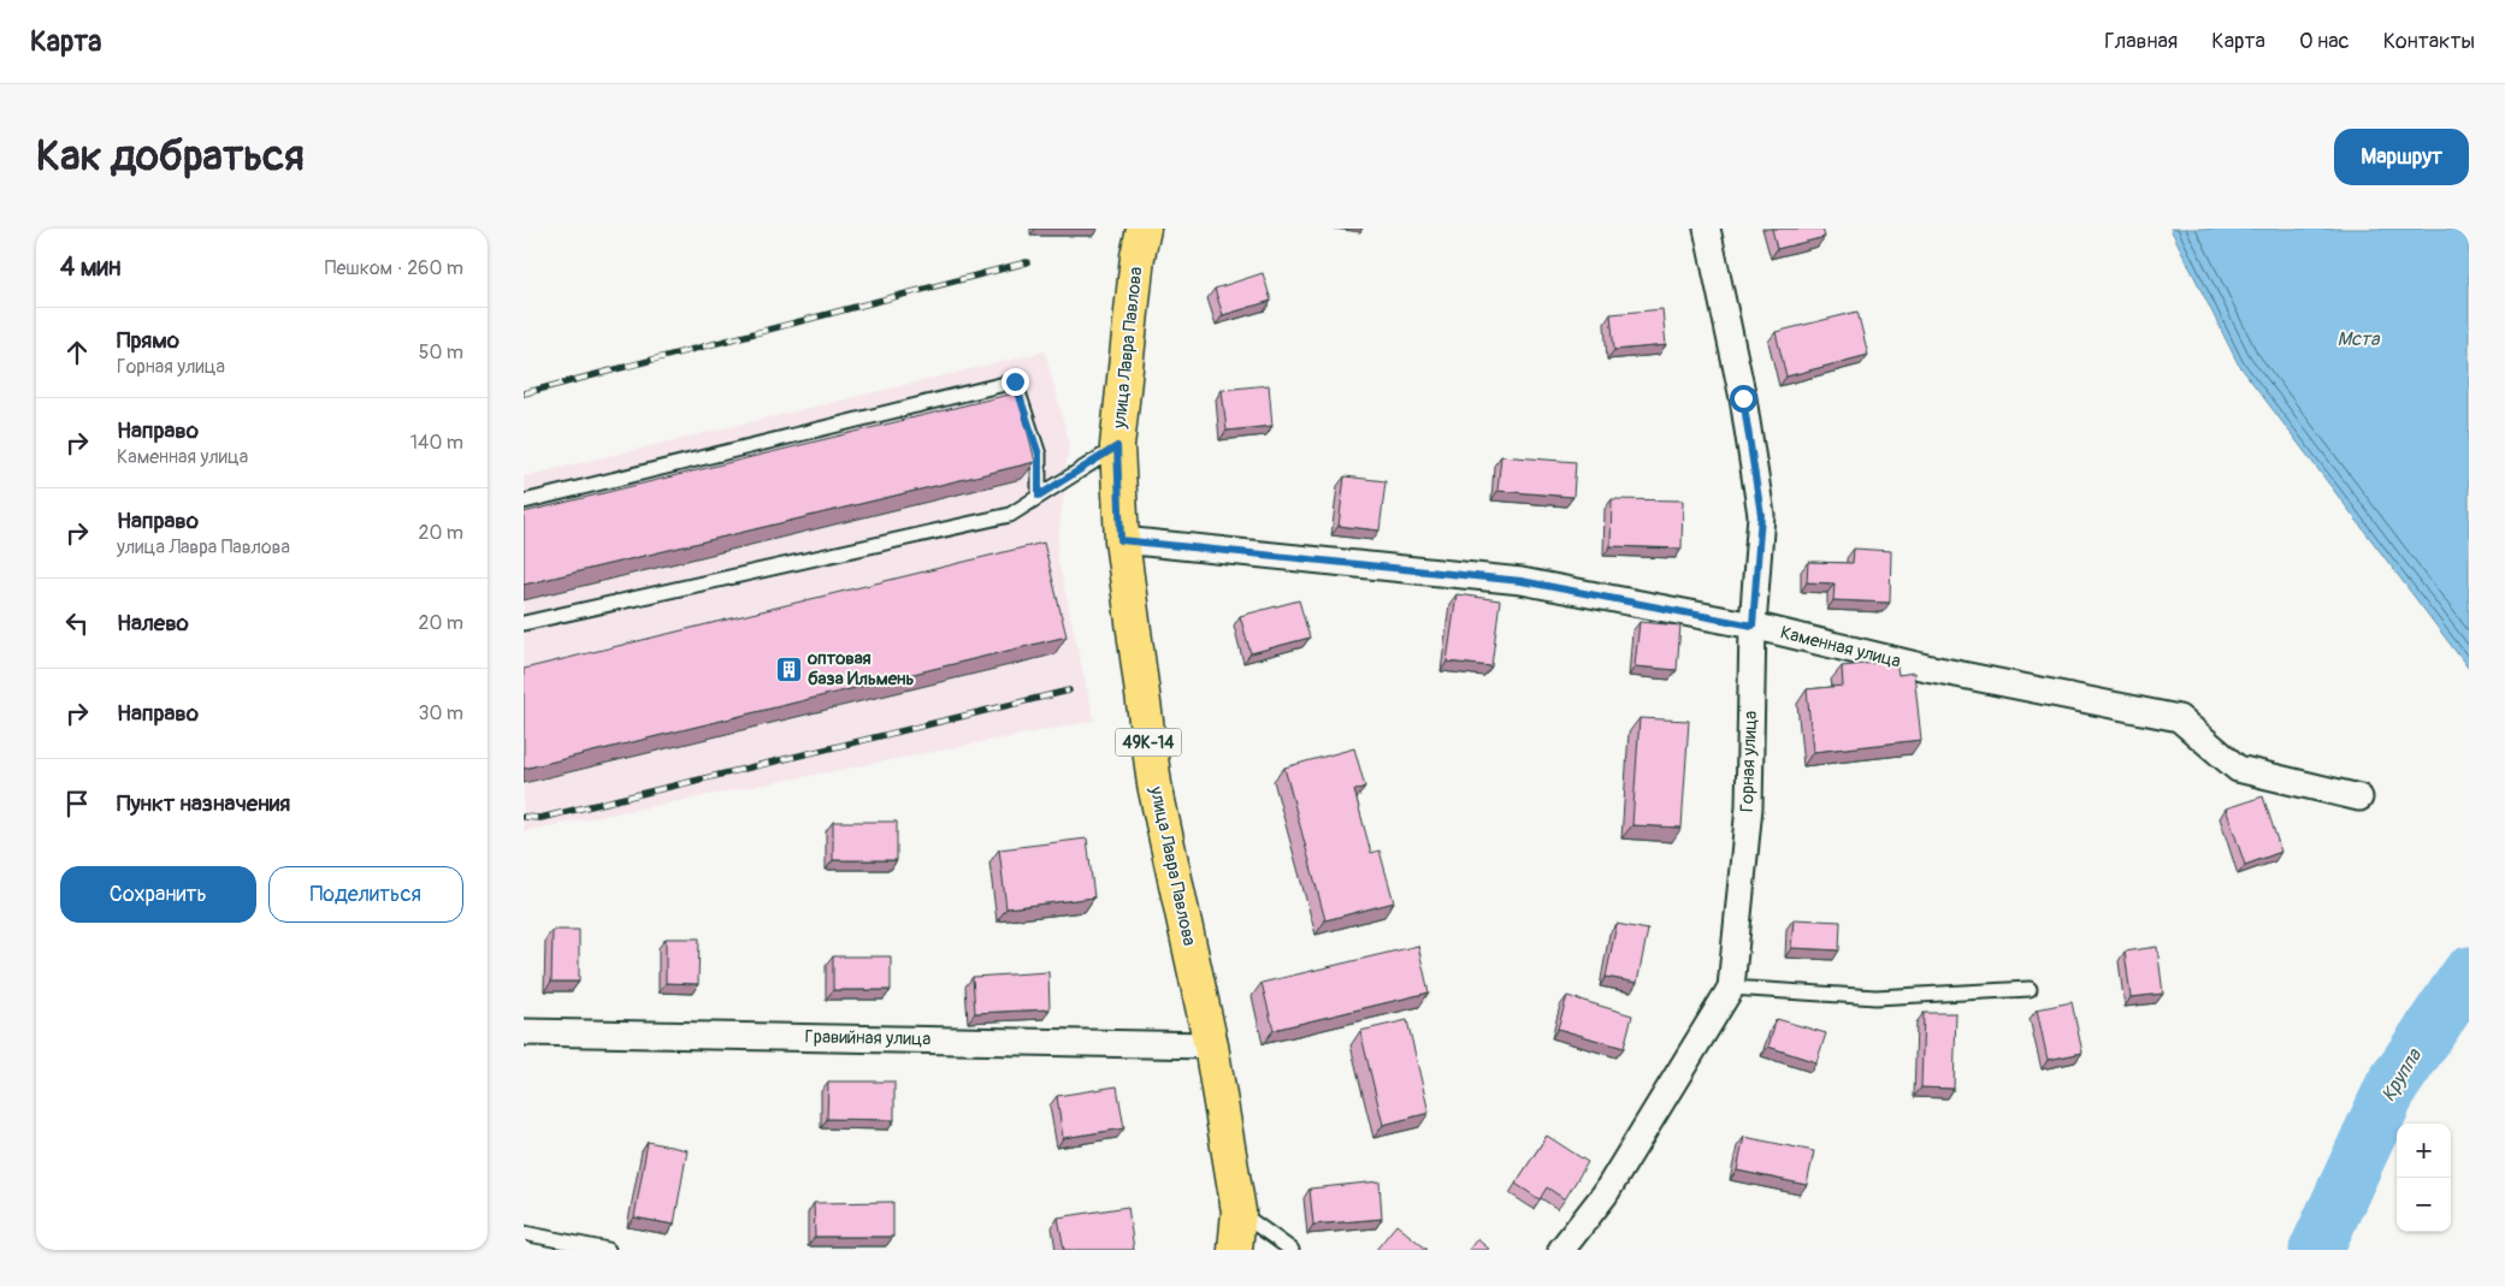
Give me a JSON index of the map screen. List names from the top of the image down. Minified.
{"streets":{"main road":["улица Лавра Павлова","49К-14"],"street":["Каменная улица","Горная улица","Гравийная улица"]},"crossings":[["улица Лавра Павлова","Каменная улица"],["улица Лавра Павлова","Гравийная улица"],["Каменная улица","Горная улица"]],"water":["Мста","Круппа"],"places":{"building":["оптовая база Ильмень"]},"page":{"header":"Карта","nav":["Главная","Карта","О нас","Контакты"],"buttons":["Маршрут",["Сохранить","Поделиться"]],"title":"Как добраться","heading":["4 мин","Пешком · 260 m"],"list":[["Прямо","Горная улица","50 m"],["Направо","Каменная улица","140 m"],["Направо","улица Лавра Павлова","20 m"],["Налево","20 m"],["Направо","30 m"],"Пункт назначения"],"map_buttons":["+","−"]}}
